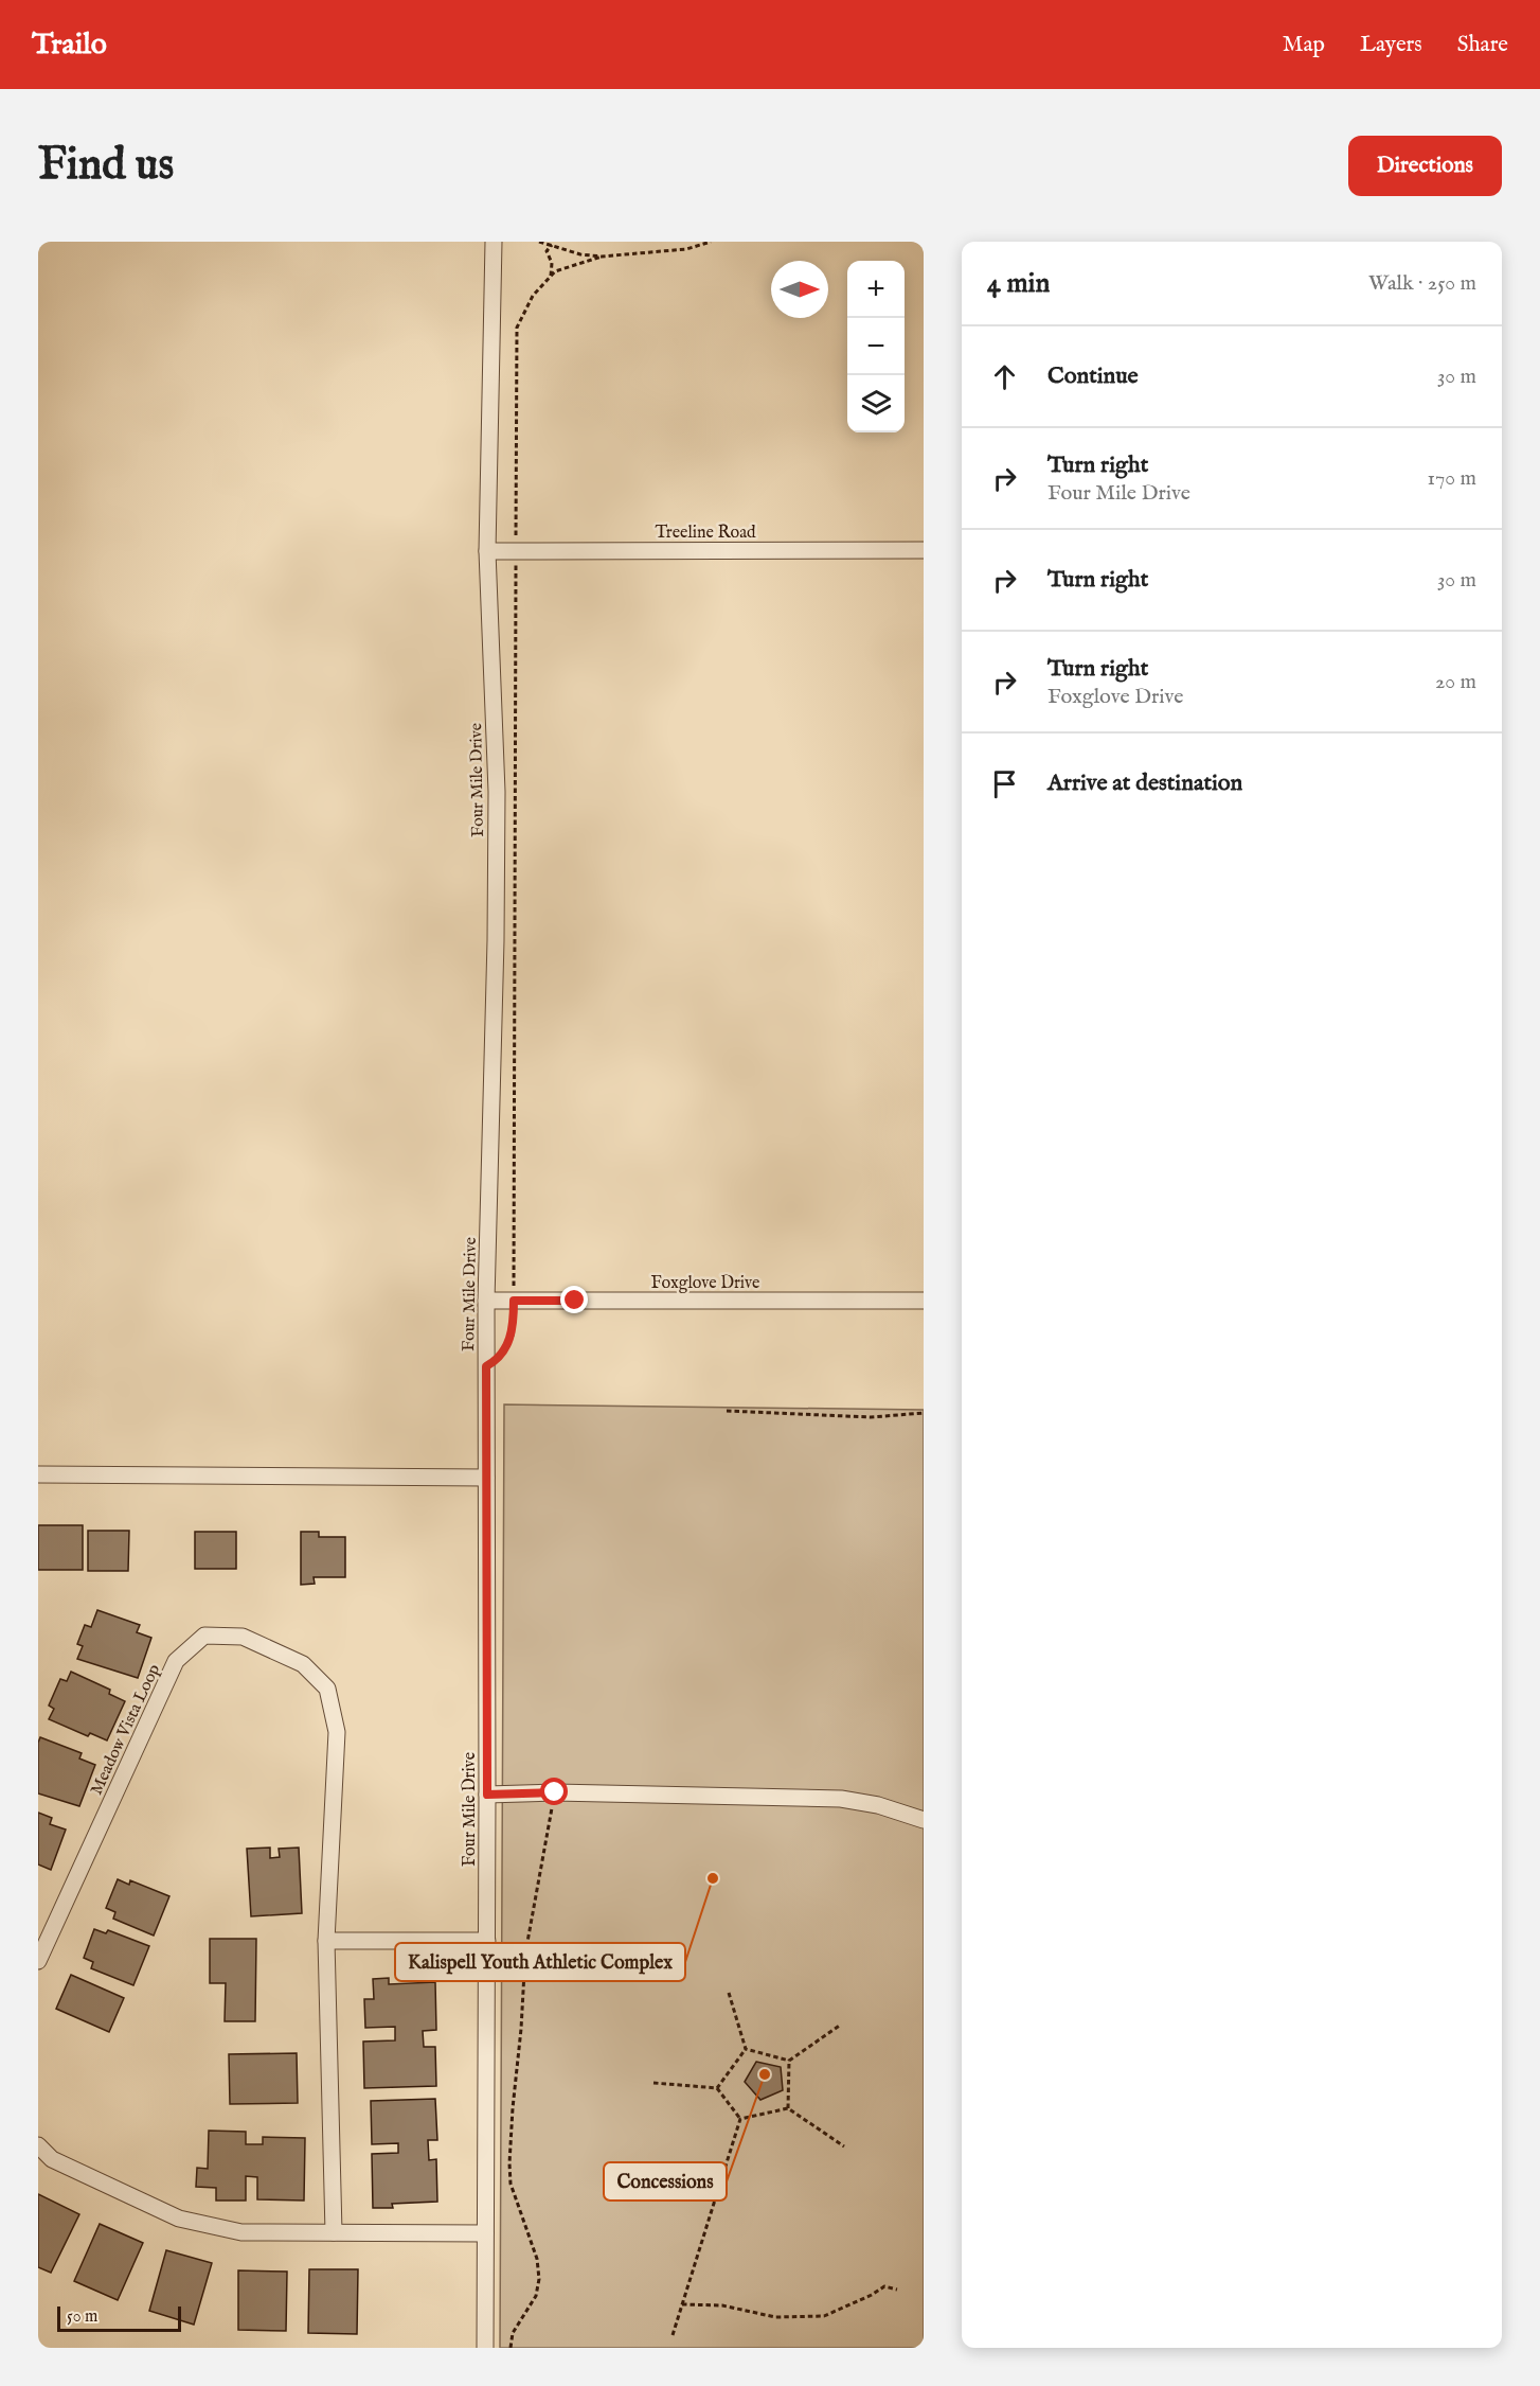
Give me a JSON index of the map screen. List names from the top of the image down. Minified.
{"streets":{"street":["Treeline Road","Four Mile Drive","Foxglove Drive","Meadow Vista Loop"]},"crossings":[["Treeline Road","Four Mile Drive"],["Four Mile Drive","Foxglove Drive"]],"places":["Kalispell Youth Athletic Complex","Concessions"],"scale_bar":"50 m","north":"right","page":{"header":"Trailo","nav":["Map","Layers","Share"],"buttons":"Directions","title":"Find us","heading":["4 min","Walk · 250 m"],"map_buttons":["+","−"],"list":[["Continue","30 m"],["Turn right","Four Mile Drive","170 m"],["Turn right","30 m"],["Turn right","Foxglove Drive","20 m"],"Arrive at destination"],"scale":"50 m"}}
